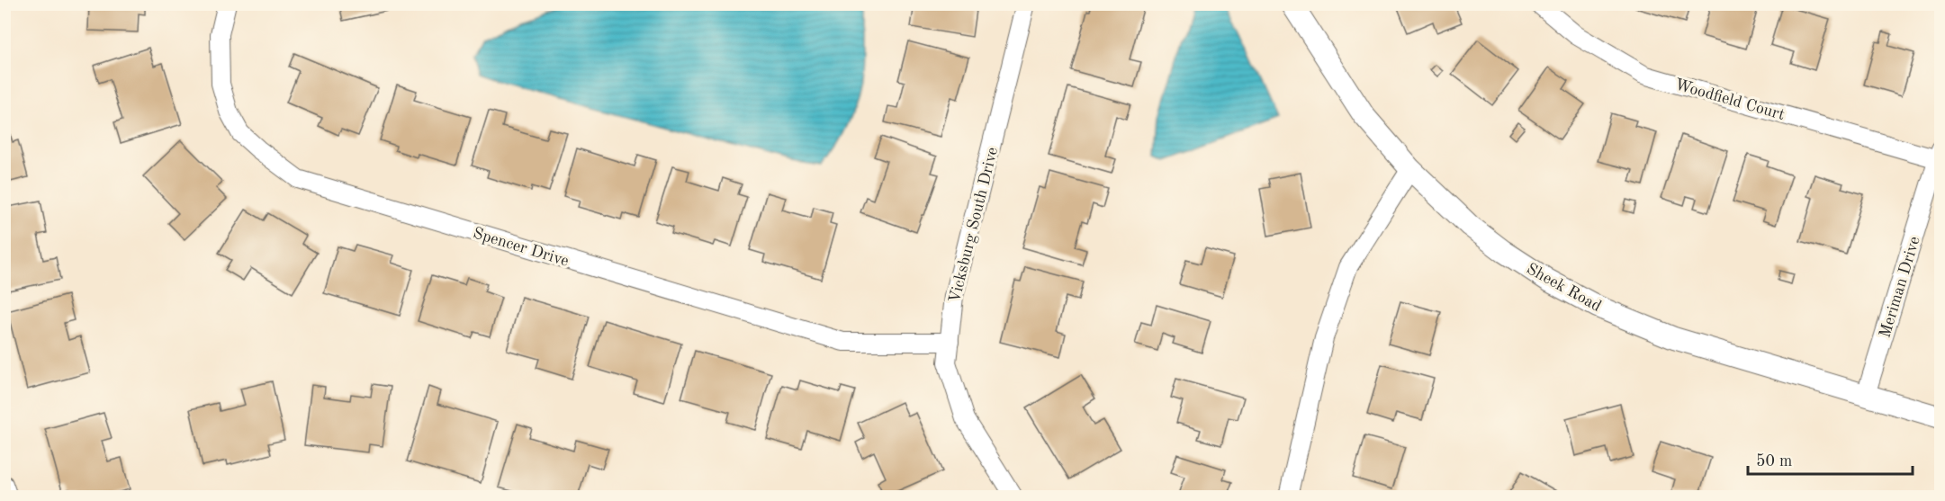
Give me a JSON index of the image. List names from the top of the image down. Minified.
{"streets":{"street":["Woodfield Court","Vicksburg South Drive","Spencer Drive","Sheek Road","Meriman Drive"]},"crossings":[["Woodfield Court","Meriman Drive"],["Vicksburg South Drive","Spencer Drive"],["Sheek Road","Meriman Drive"]],"scale_bar":"50 m"}
